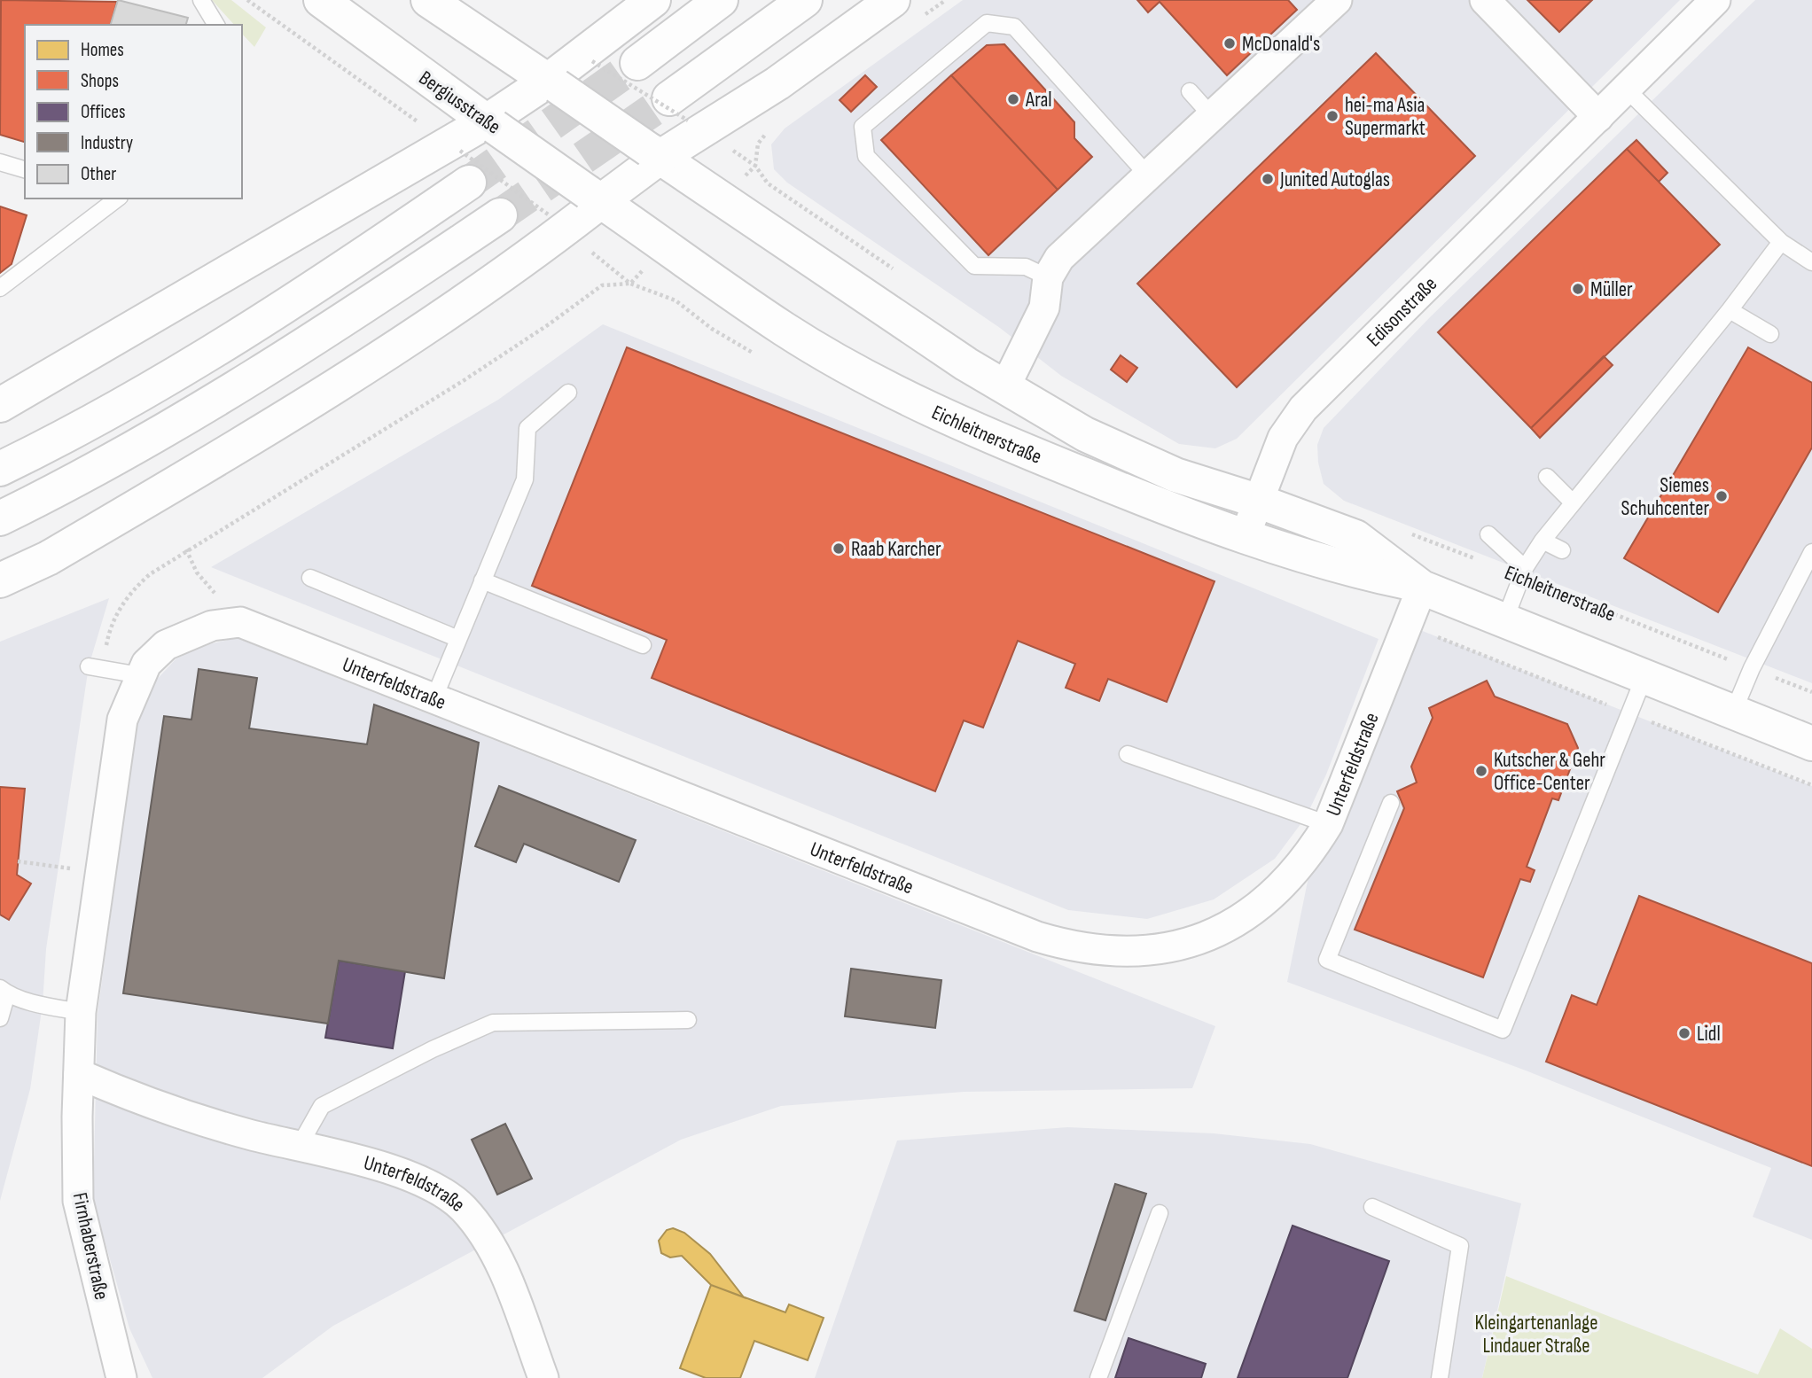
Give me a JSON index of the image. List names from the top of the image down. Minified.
{"streets":{"main road":["Bergiusstraße","Eichleitnerstraße"],"street":["Edisonstraße","Unterfeldstraße","Firnhaberstraße"]},"crossings":[["Bergiusstraße","Eichleitnerstraße"],["Edisonstraße","Eichleitnerstraße"],["Eichleitnerstraße","Unterfeldstraße"],["Unterfeldstraße","Firnhaberstraße"]],"parks":["Kleingartenanlage Lindauer Straße"],"places":["McDonald's","Aral","hei-ma Asia Supermarkt","Junited Autoglas","Müller","Siemes Schuhcenter","Raab Karcher","Kutscher & Gehr Office-Center","Lidl"],"legend":["Homes","Shops","Offices","Industry","Other"]}
